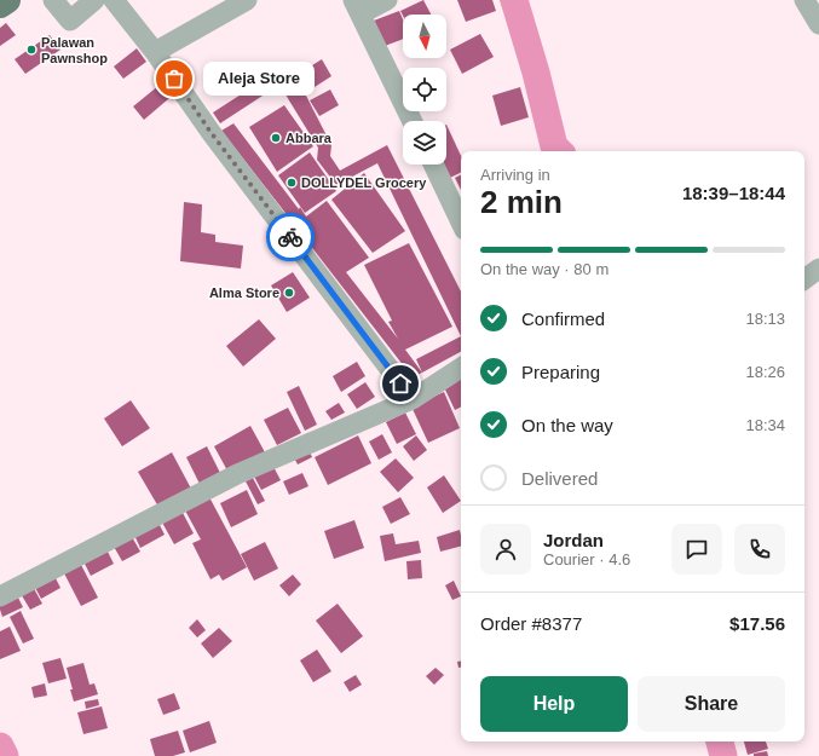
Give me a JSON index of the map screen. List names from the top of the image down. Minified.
{"places":["Palawan Pawnshop","Aleja Store","Abbara","DOLLYDEL Grocery","Alma Store"],"north":"bottom","page":{"bubble":"Aleja Store","heading":["2 min","Arriving in","18:39–18:44"],"panel":["Jordan","Courier · 4.6","Order #8377","$17.56"],"bar":"On the way · 80 m","list":[["Confirmed","18:13"],["Preparing","18:26"],["On the way","18:34"],"Delivered"],"buttons":["Help","Share"]}}
